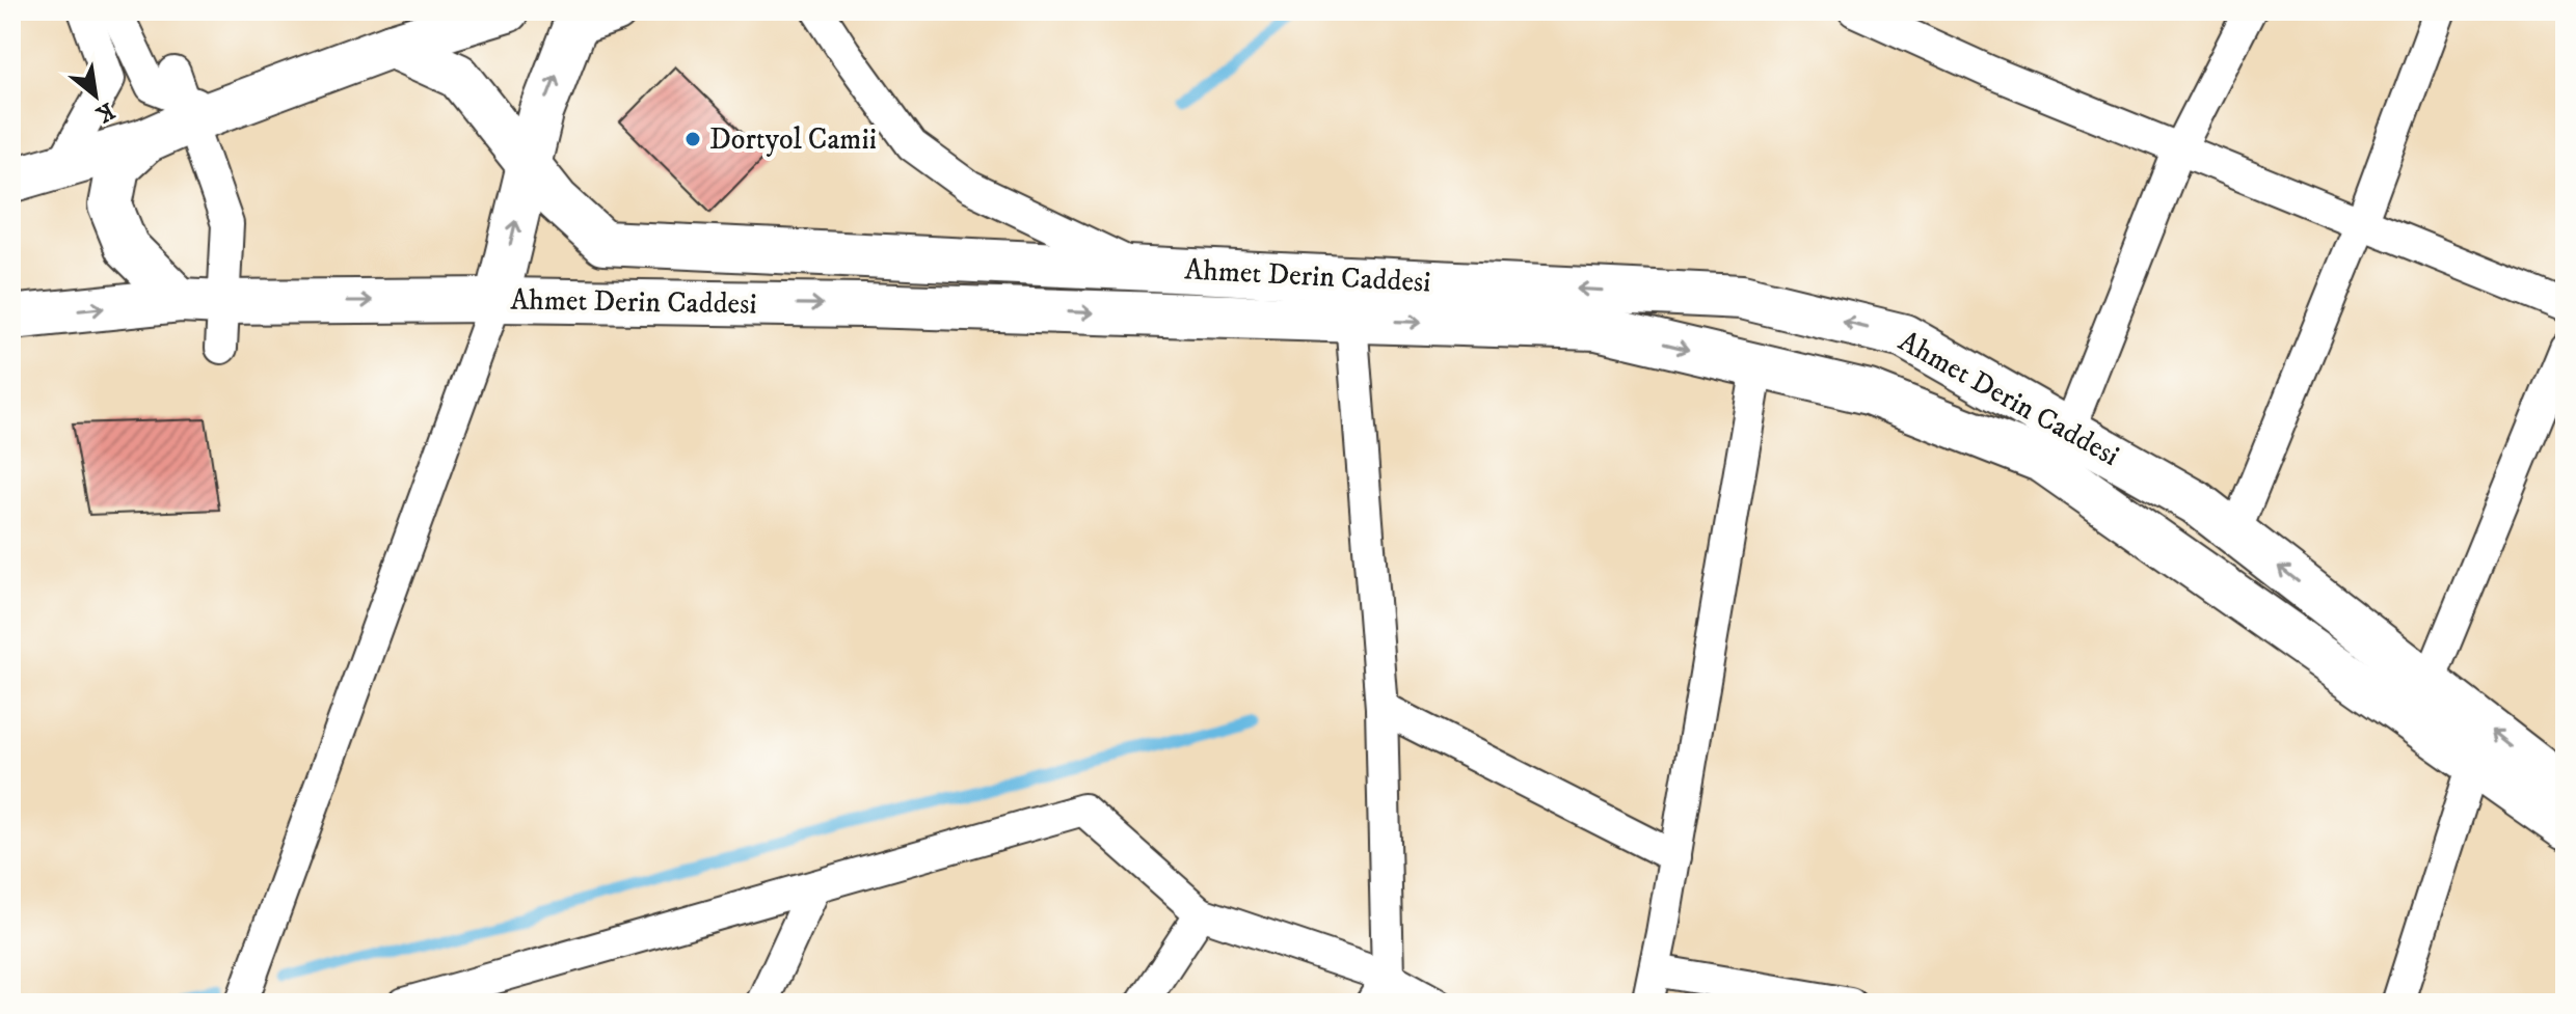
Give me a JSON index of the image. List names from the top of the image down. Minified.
{"streets":{"main road":["Ahmet Derin Caddesi"]},"places":["Dortyol Camii"],"north":"bottom right"}
